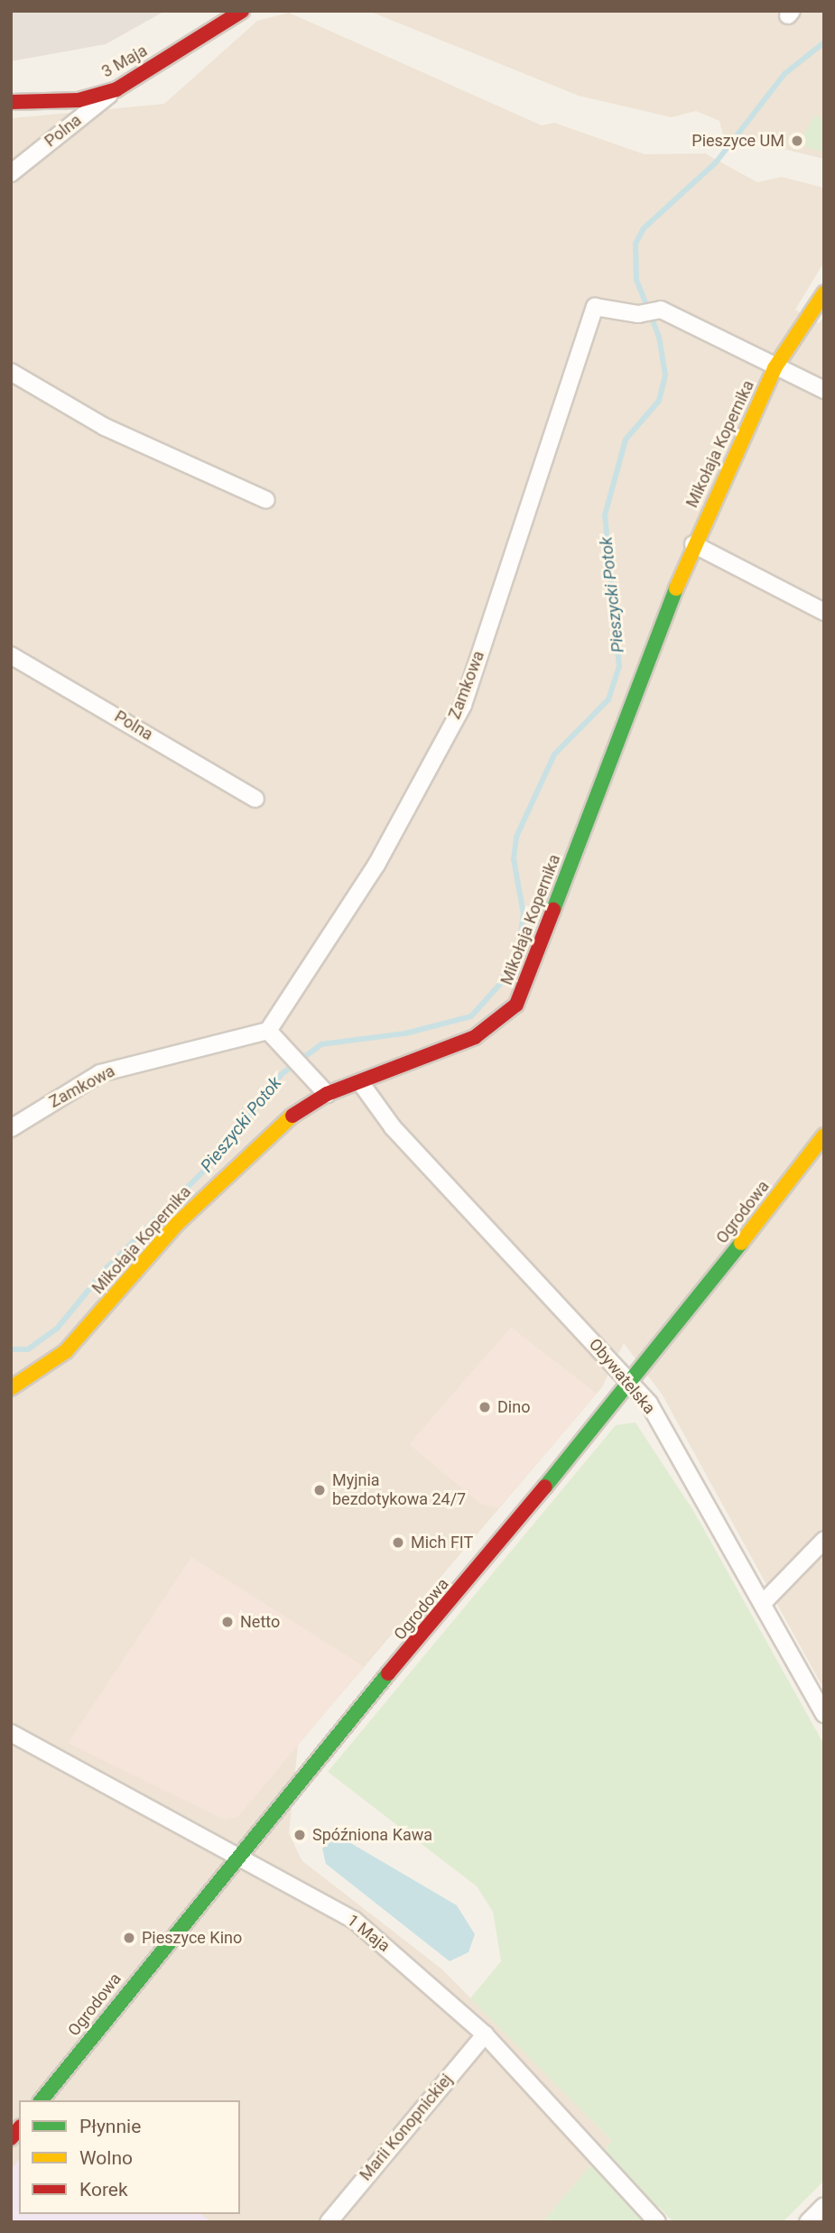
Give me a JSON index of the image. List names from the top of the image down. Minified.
{"streets":{"street":["3 Maja","Polna","Mikołaja Kopernika","Zamkowa","Ogrodowa","Obywatelska","1 Maja","Marii Konopnickiej"]},"crossings":[["3 Maja","Polna"],["Mikołaja Kopernika","Zamkowa"],["Mikołaja Kopernika","Obywatelska"],["Ogrodowa","Obywatelska"],["Ogrodowa","1 Maja"],["1 Maja","Marii Konopnickiej"]],"water":["Pieszycki Potok"],"places":["Pieszyce UM","Dino","Myjnia bezdotykowa 24/7","Mich FIT","Netto","Spóźniona Kawa","Pieszyce Kino"],"legend":["Płynnie","Wolno","Korek"]}
